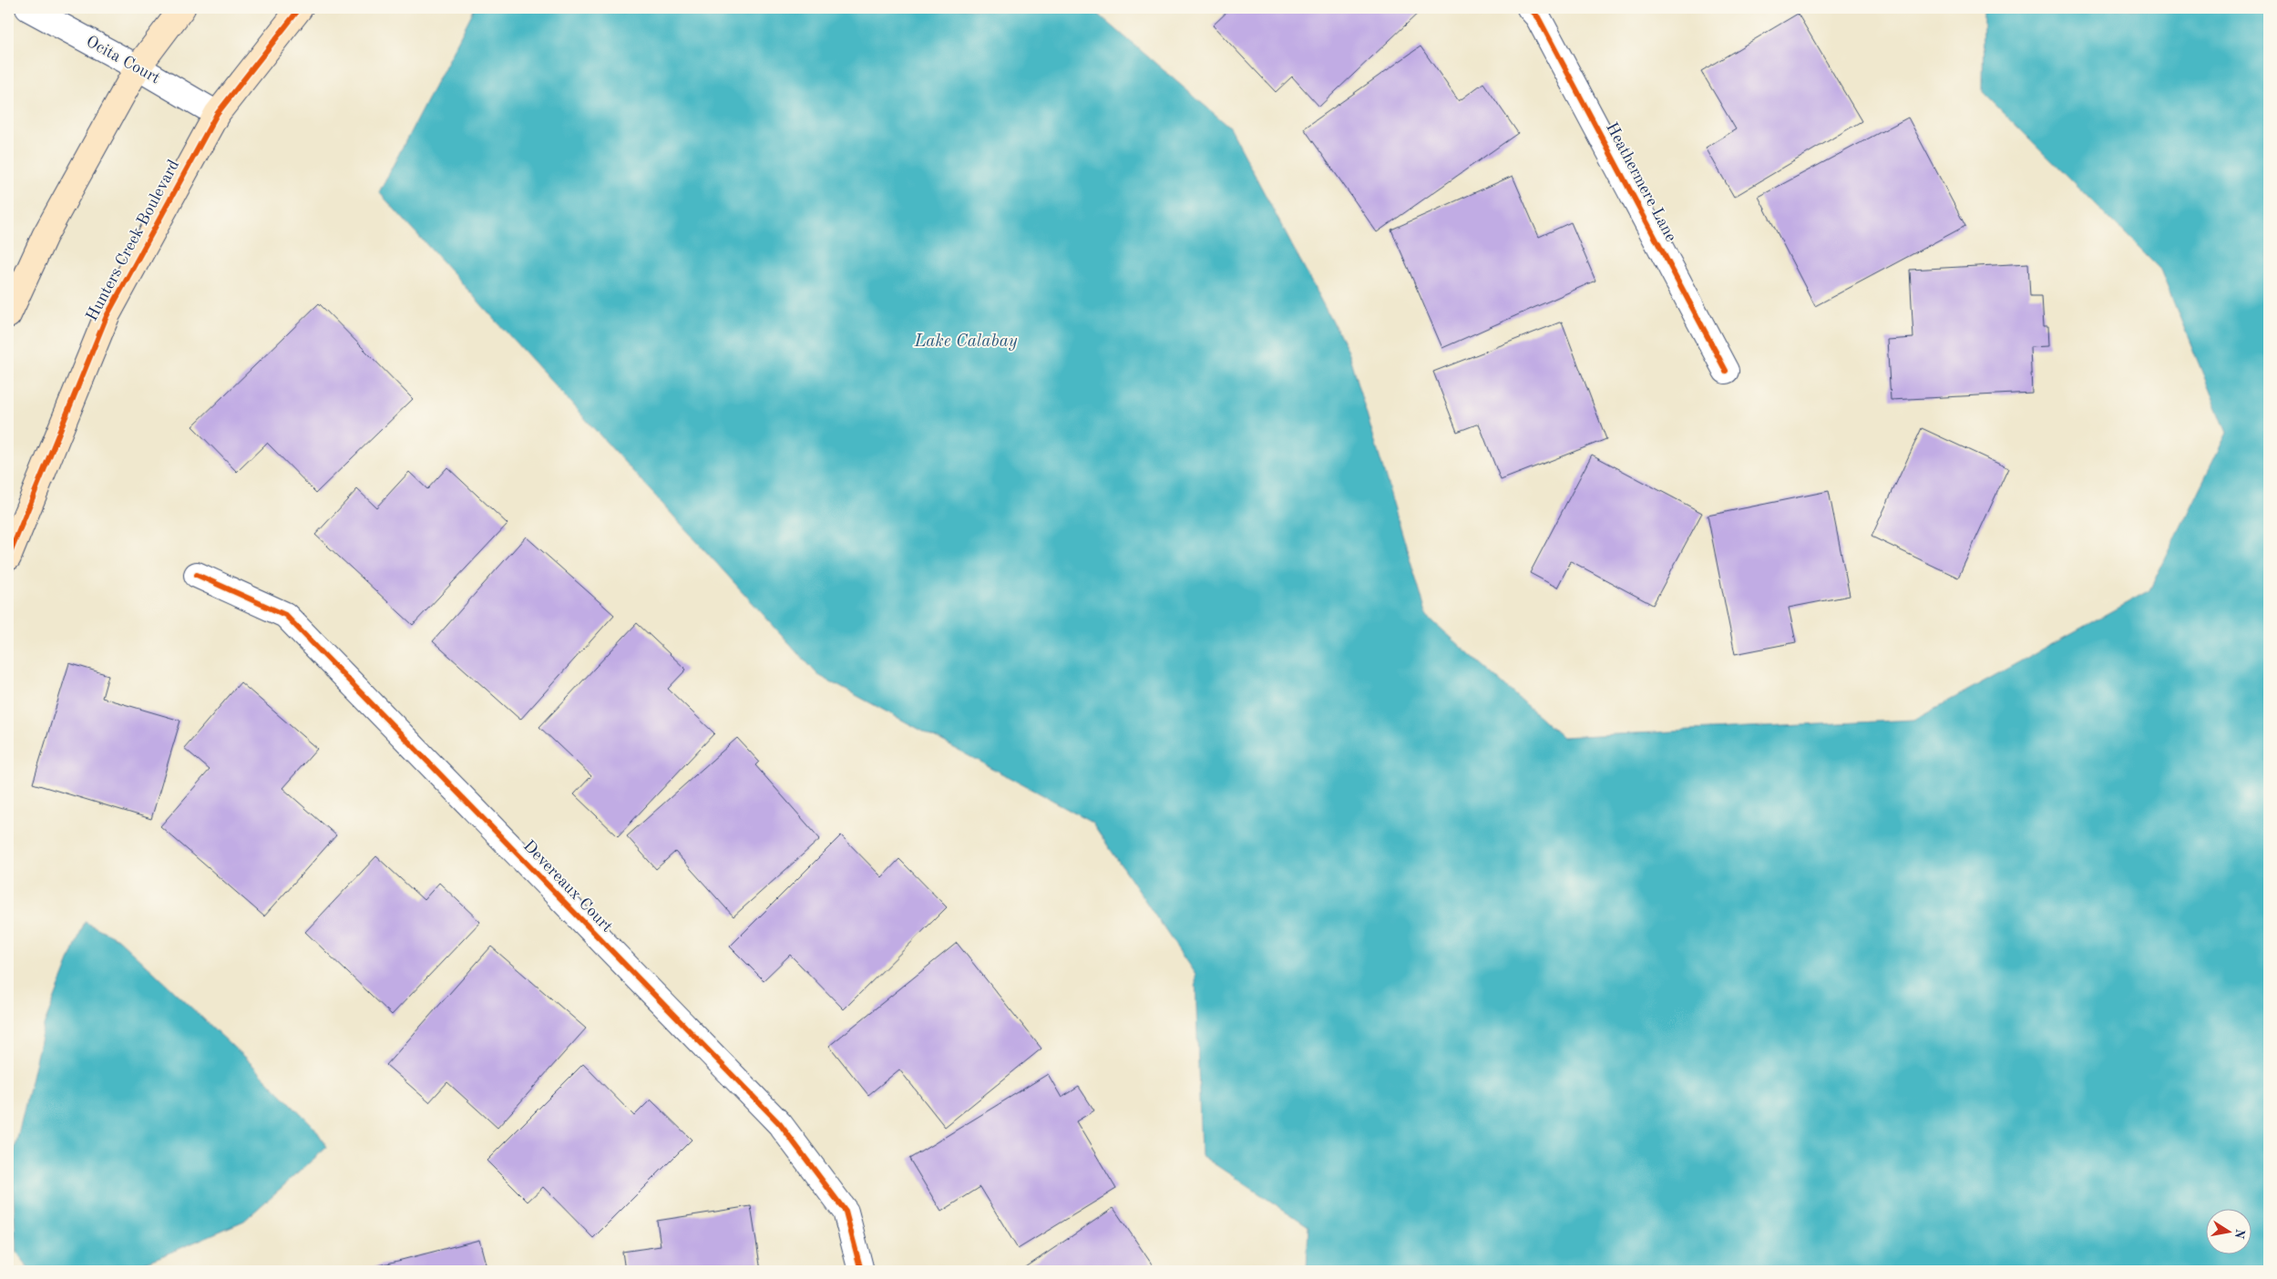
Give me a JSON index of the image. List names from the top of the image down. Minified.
{"streets":{"street":["Ocita Court","Heathermere Lane","Hunters Creek Boulevard","Devereaux Court"]},"crossings":[["Ocita Court","Hunters Creek Boulevard"]],"water":["Lake Calabay"],"north":"right"}
